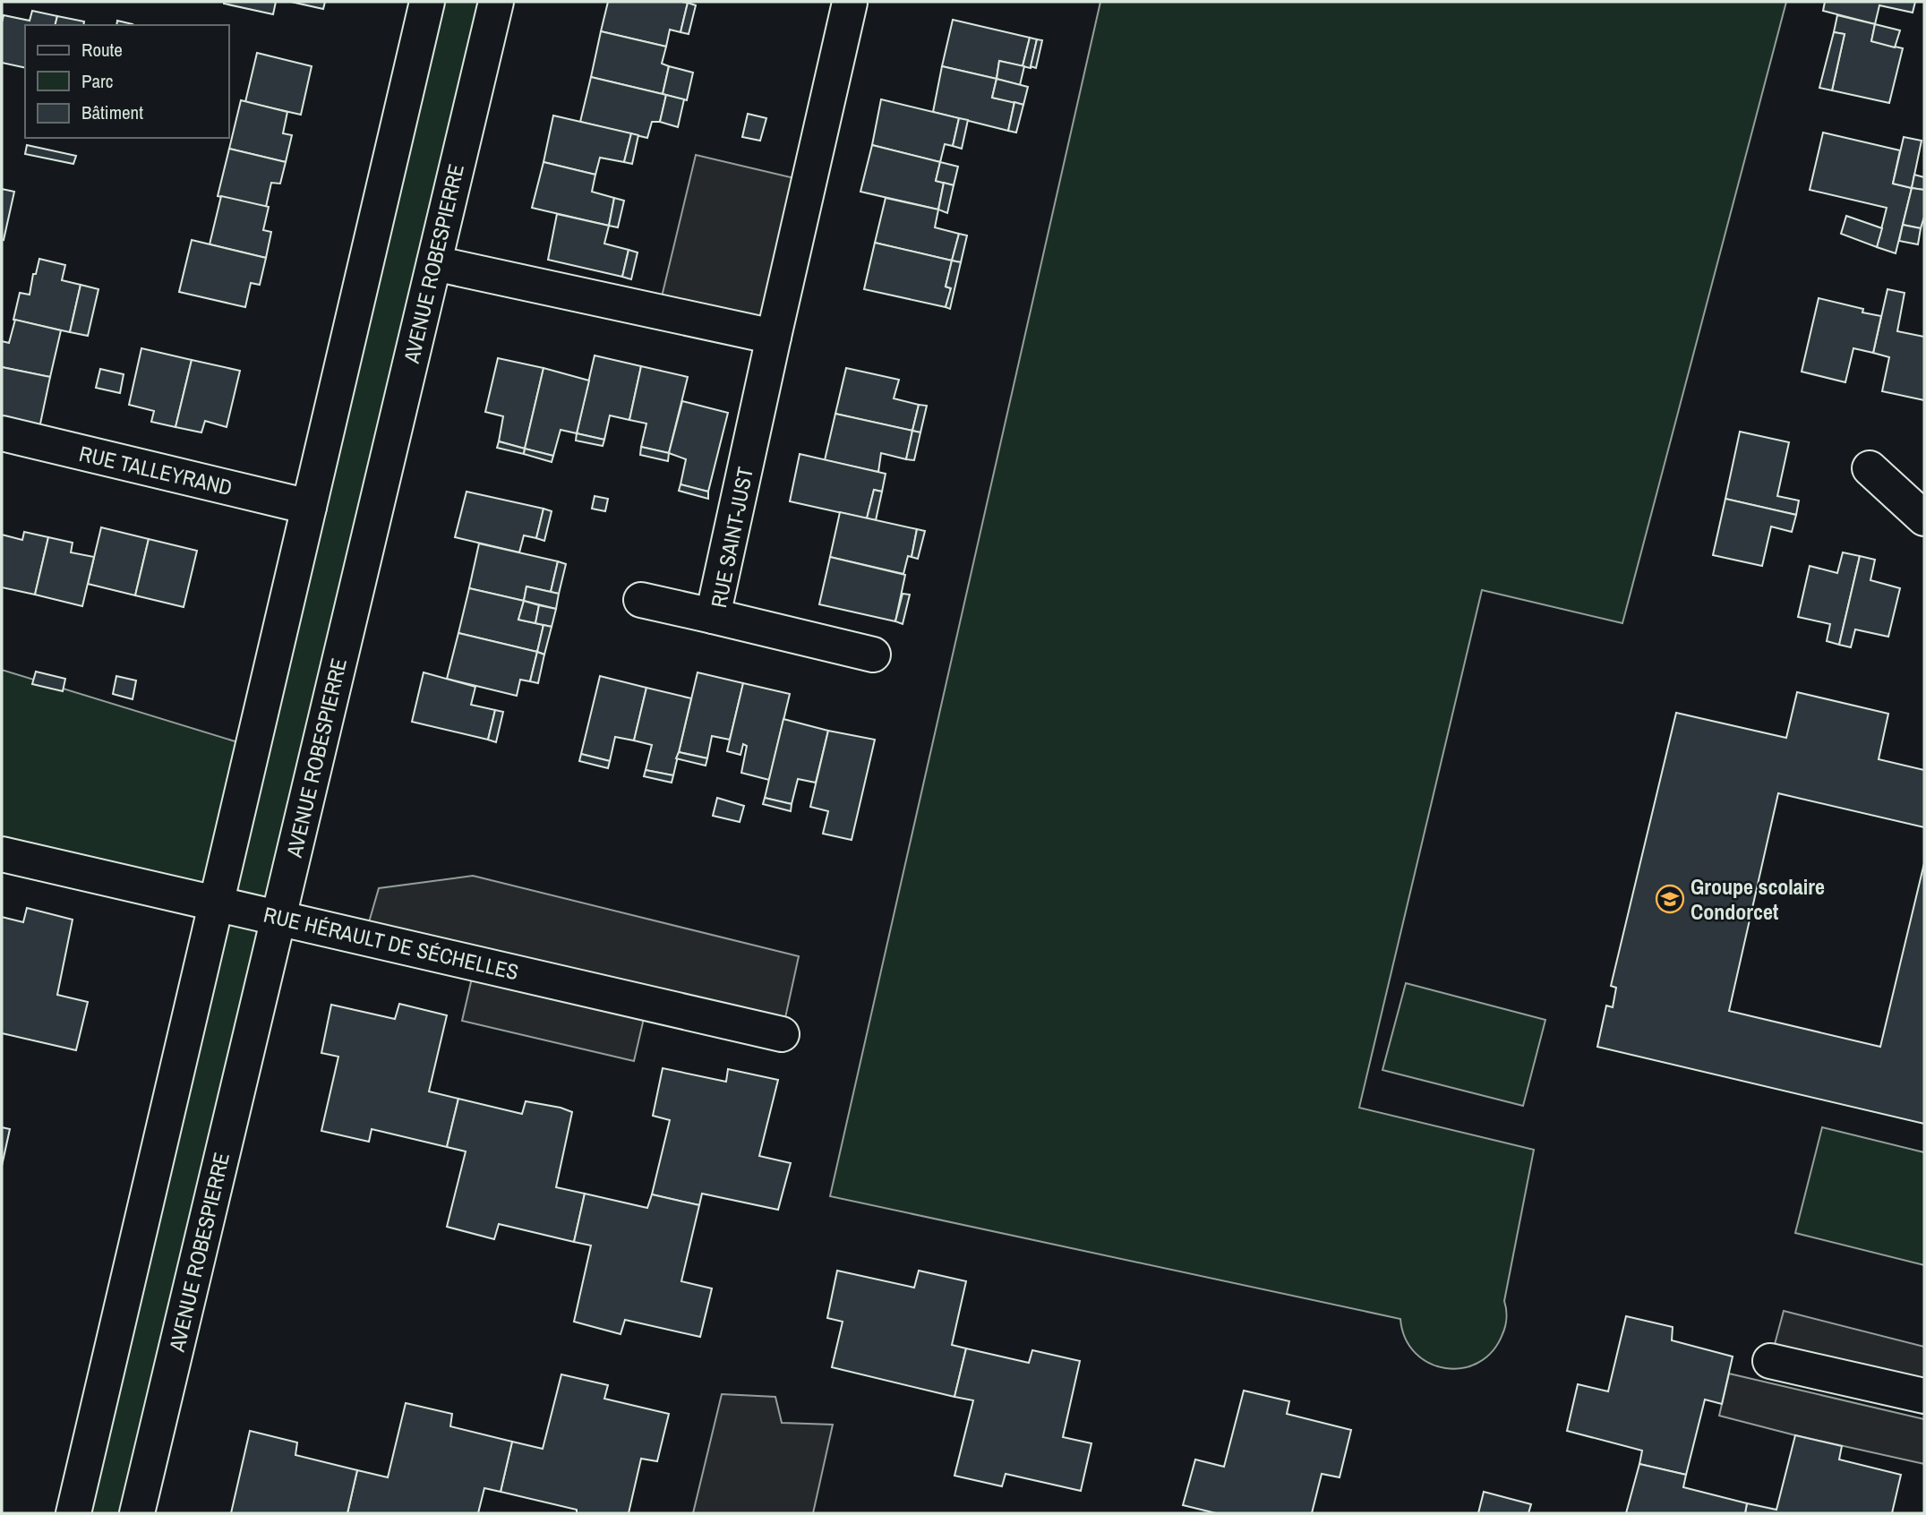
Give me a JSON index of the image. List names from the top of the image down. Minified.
{"streets":{"street":["AVENUE ROBESPIERRE","RUE TALLEYRAND","RUE SAINT-JUST","RUE HÉRAULT DE SÉCHELLES"]},"crossings":[["AVENUE ROBESPIERRE","RUE HÉRAULT DE SÉCHELLES"]],"places":{"school or university":["Groupe scolaire Condorcet"]},"legend":["Route","Parc","Bâtiment"]}
